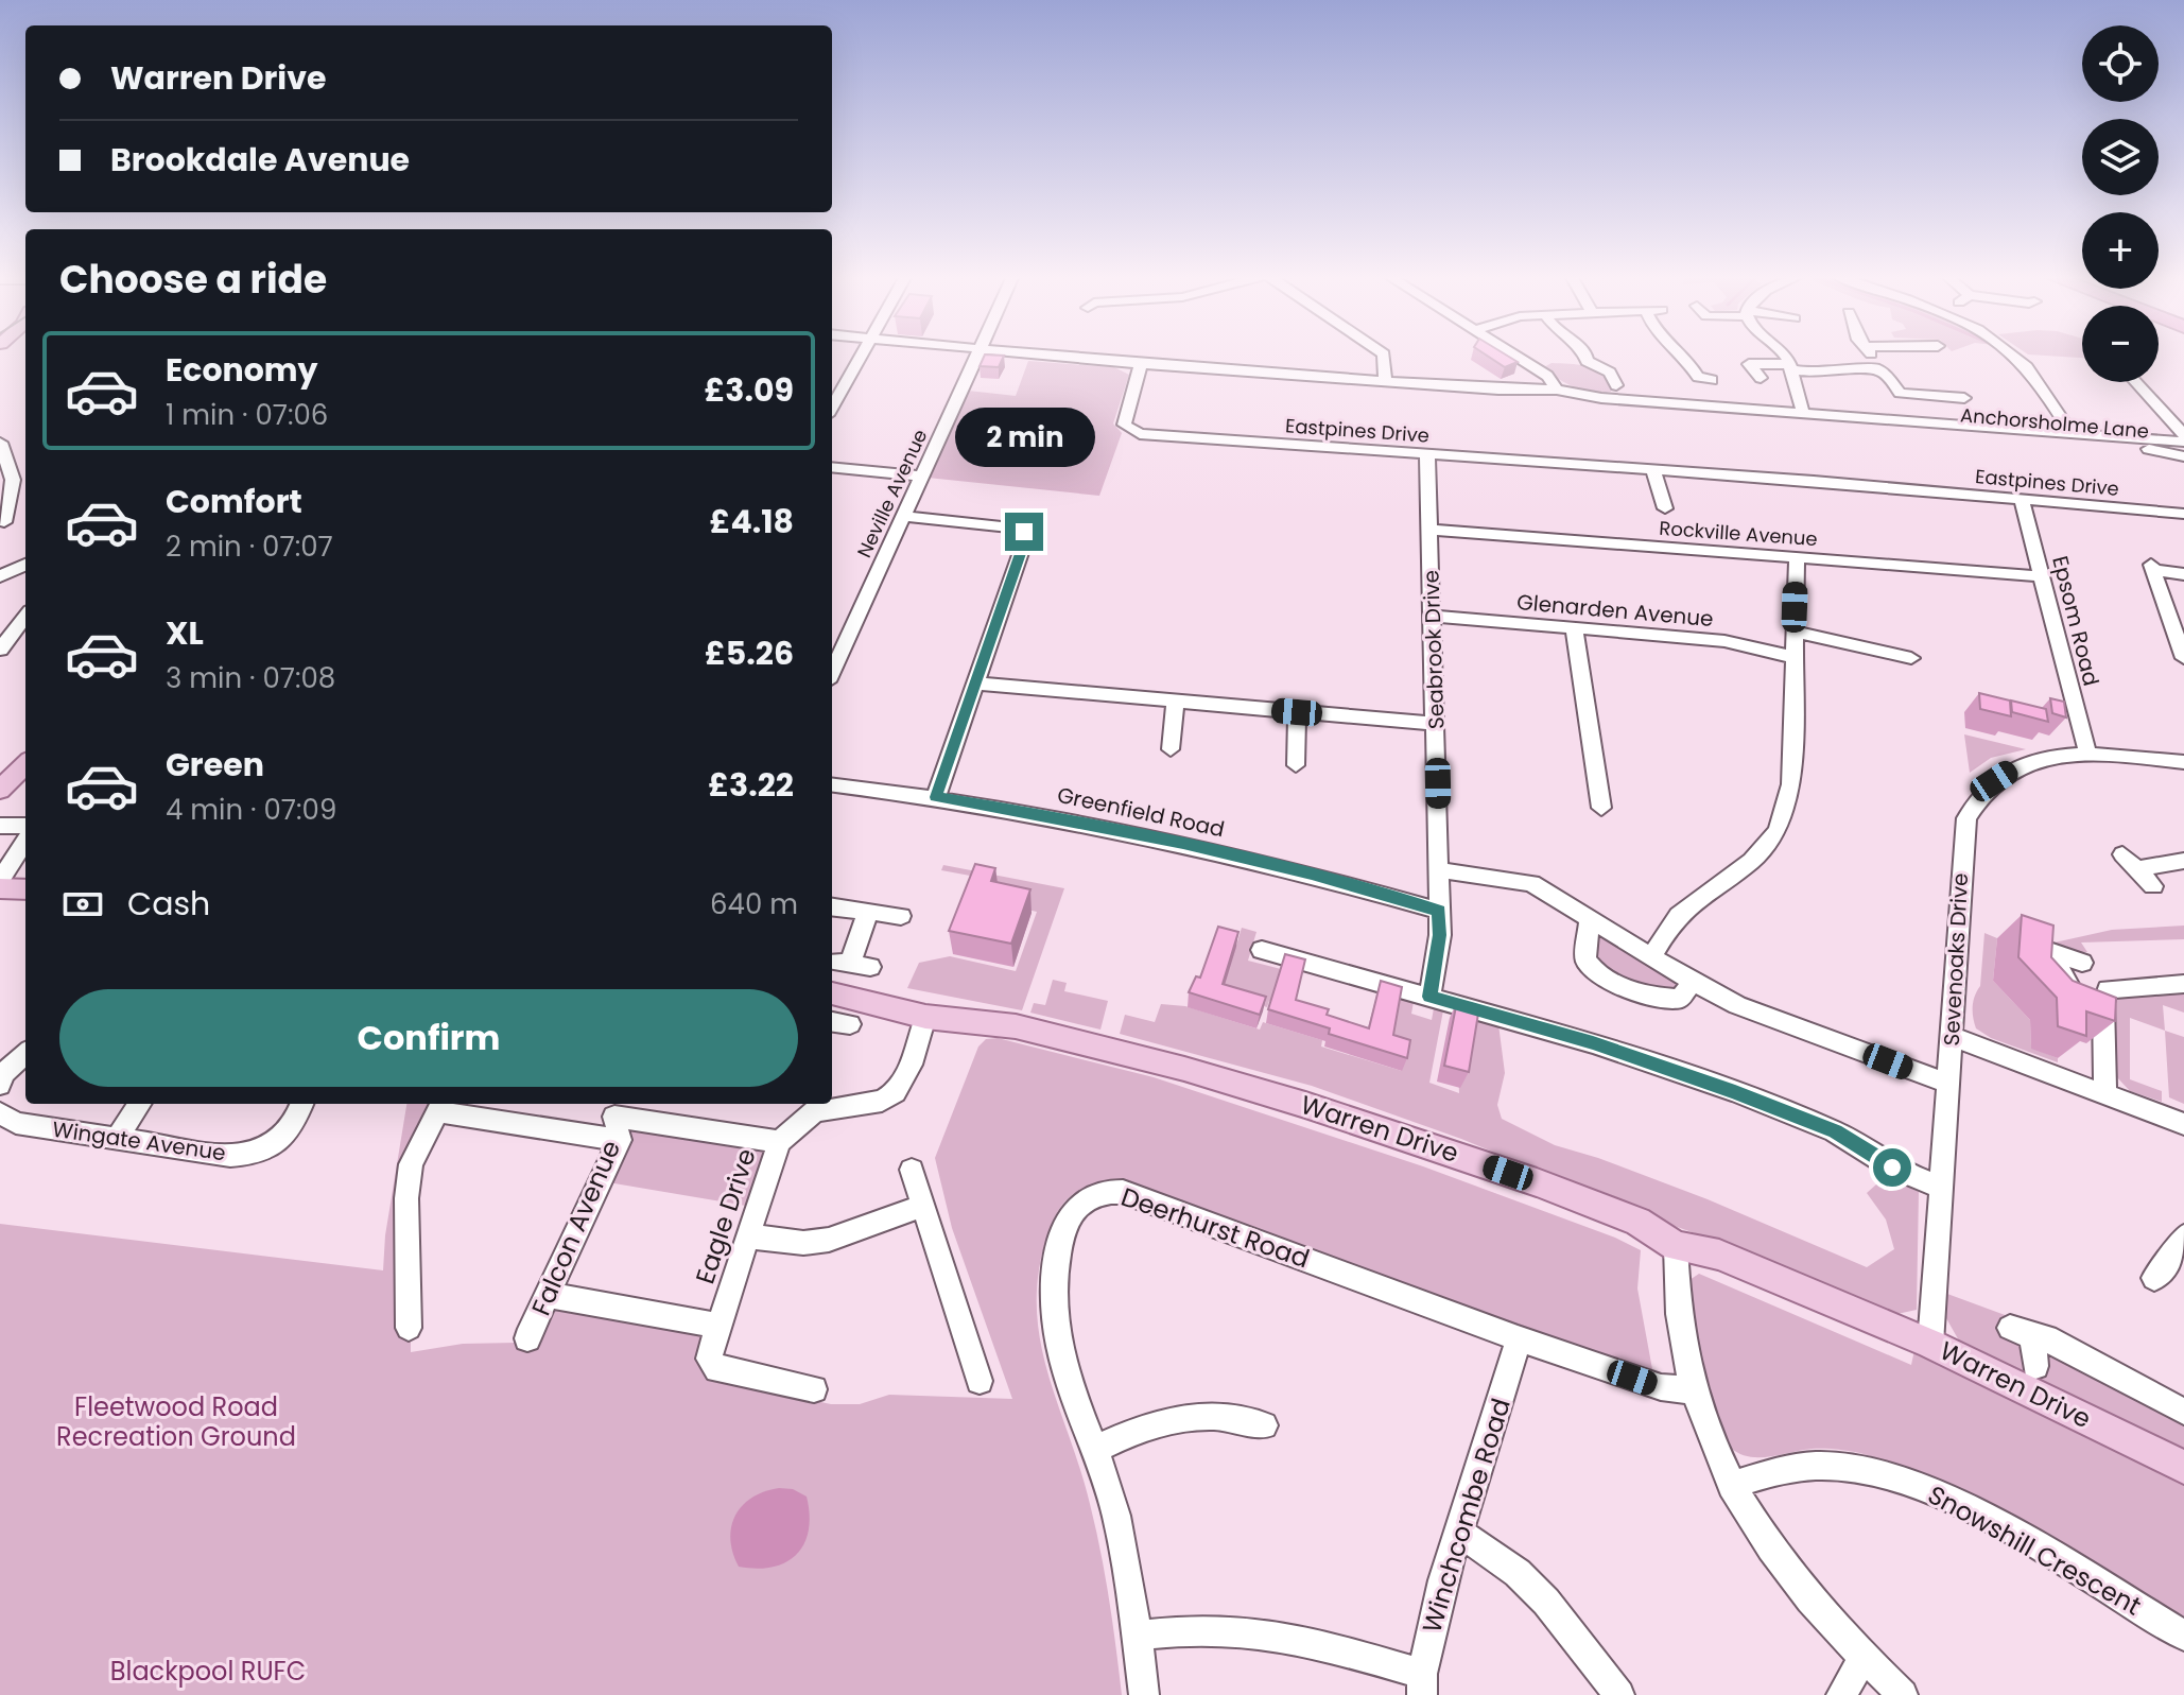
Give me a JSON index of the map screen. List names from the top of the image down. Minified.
{"streets":{"main road":["Warren Drive"],"street":["Anchorsholme Lane","Eastpines Drive","Neville Avenue","Rockville Avenue","Glenarden Avenue","Epsom Road","Seabrook Drive","Greenfield Road","Sevenoaks Drive","Wingate Avenue","Eagle Drive","Falcon Avenue","Deerhurst Road","Winchcombe Road","Snowshill Crescent"]},"crossings":[["Anchorsholme Lane","Eastpines Drive"],["Eastpines Drive","Epsom Road"],["Eastpines Drive","Seabrook Drive"],["Rockville Avenue","Epsom Road"],["Rockville Avenue","Seabrook Drive"],["Glenarden Avenue","Seabrook Drive"],["Epsom Road","Sevenoaks Drive"],["Seabrook Drive","Greenfield Road"],["Sevenoaks Drive","Warren Drive"],["Warren Drive","Eagle Drive"],["Deerhurst Road","Winchcombe Road"]],"parks":["Fleetwood Road Recreation Ground","Blackpool RUFC"],"page":{"map_buttons":["+","−"],"banner":["Warren Drive","Brookdale Avenue"],"heading":"Choose a ride","list":[{"name":"Economy","note":"1 min · 07:06","value":"£3.09"},{"name":"Comfort","note":"2 min · 07:07","value":"£4.18"},{"name":"XL","note":"3 min · 07:08","value":"£5.26"},{"name":"Green","note":"4 min · 07:09","value":"£3.22"}],"bubble":"2 min","pay":["Cash","640 m"],"buttons":"Confirm"}}
